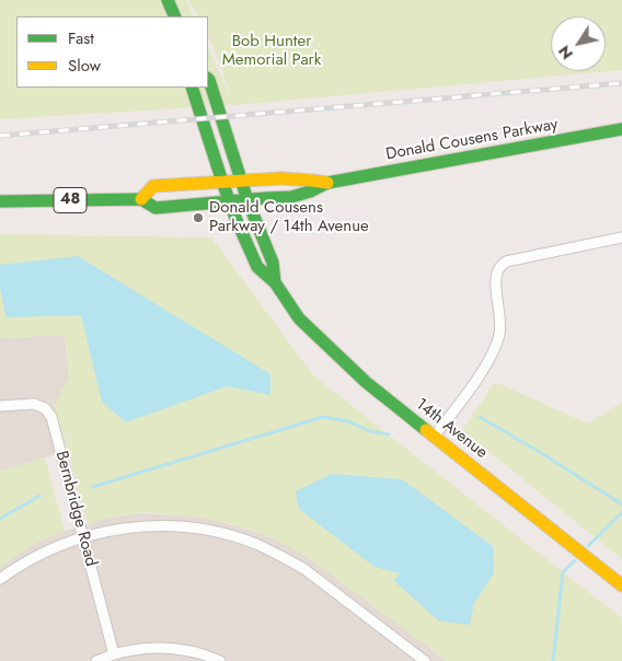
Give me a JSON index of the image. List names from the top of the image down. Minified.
{"streets":{"main road":["Donald Cousens Parkway","48","14th Avenue"],"street":["Bernbridge Road"]},"crossings":[["Donald Cousens Parkway","14th Avenue"]],"parks":["Bob Hunter Memorial Park"],"places":["Donald Cousens Parkway / 14th Avenue"],"legend":["Fast","Slow"],"north":"bottom left"}
